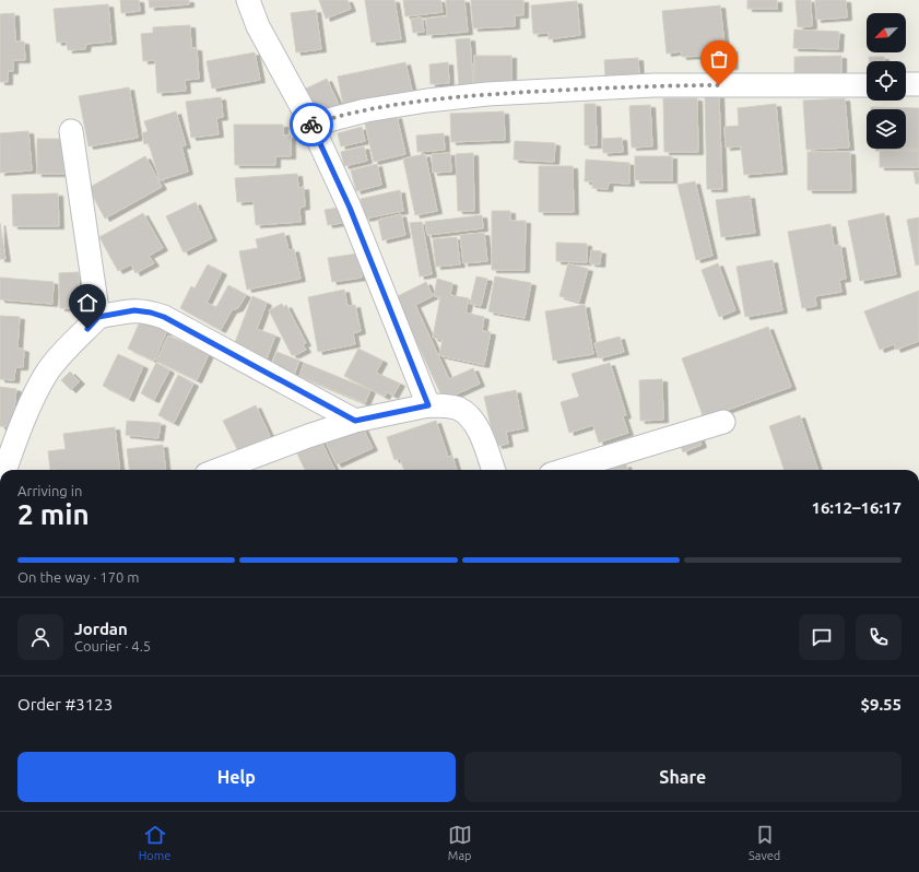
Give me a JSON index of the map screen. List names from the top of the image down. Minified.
{"north":"bottom left","page":{"heading":["2 min","Arriving in","16:12–16:17"],"panel":["Jordan","Courier · 4.5","Order #3123","$9.55"],"bar":"On the way · 170 m","buttons":["Help","Share"],"tabs":["Home","Map","Saved"]}}
